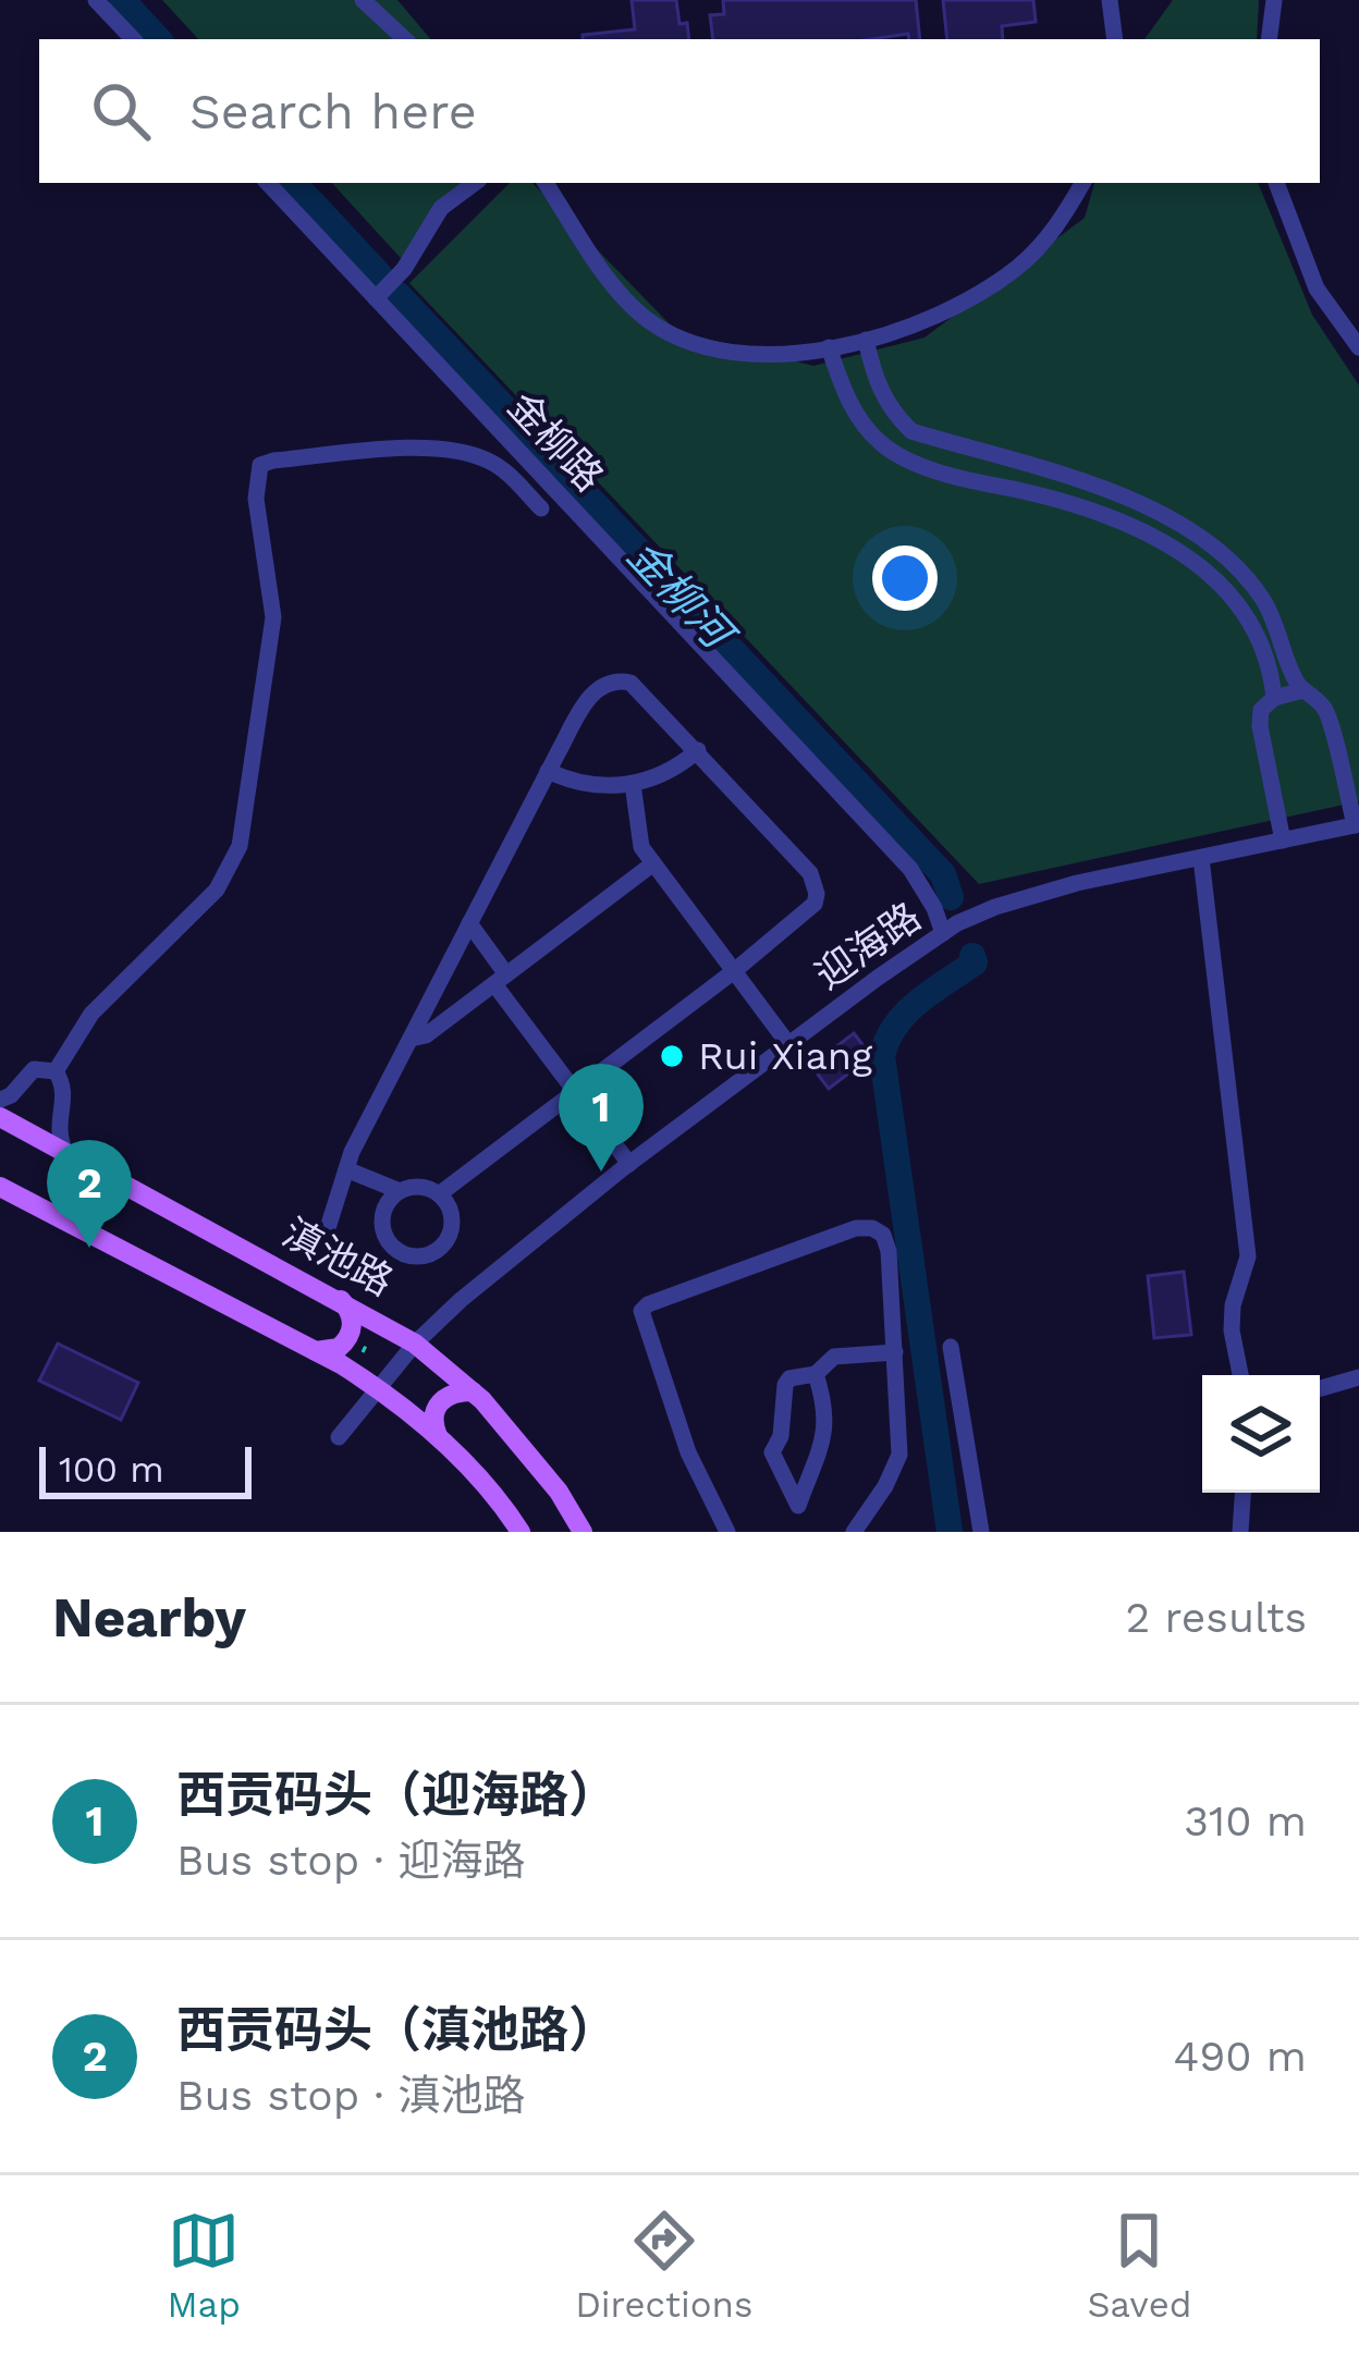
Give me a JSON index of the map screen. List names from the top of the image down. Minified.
{"streets":{"main road":["滇池路"],"street":["金柳路","迎海路"]},"crossings":[["金柳路","迎海路"],["迎海路","滇池路"]],"water":["金柳河"],"places":["Rui Xiang"],"scale_bar":"100 m","page":{"search":"Search here","pins":["1","2"],"scale":"100 m","heading":["Nearby","2 results"],"list":[{"mark":"1","name":"西贡码头（迎海路）","note":"Bus stop · 迎海路","value":"310 m"},{"mark":"2","name":"西贡码头（滇池路）","note":"Bus stop · 滇池路","value":"490 m"}],"nav":["Map","Directions","Saved"]}}
